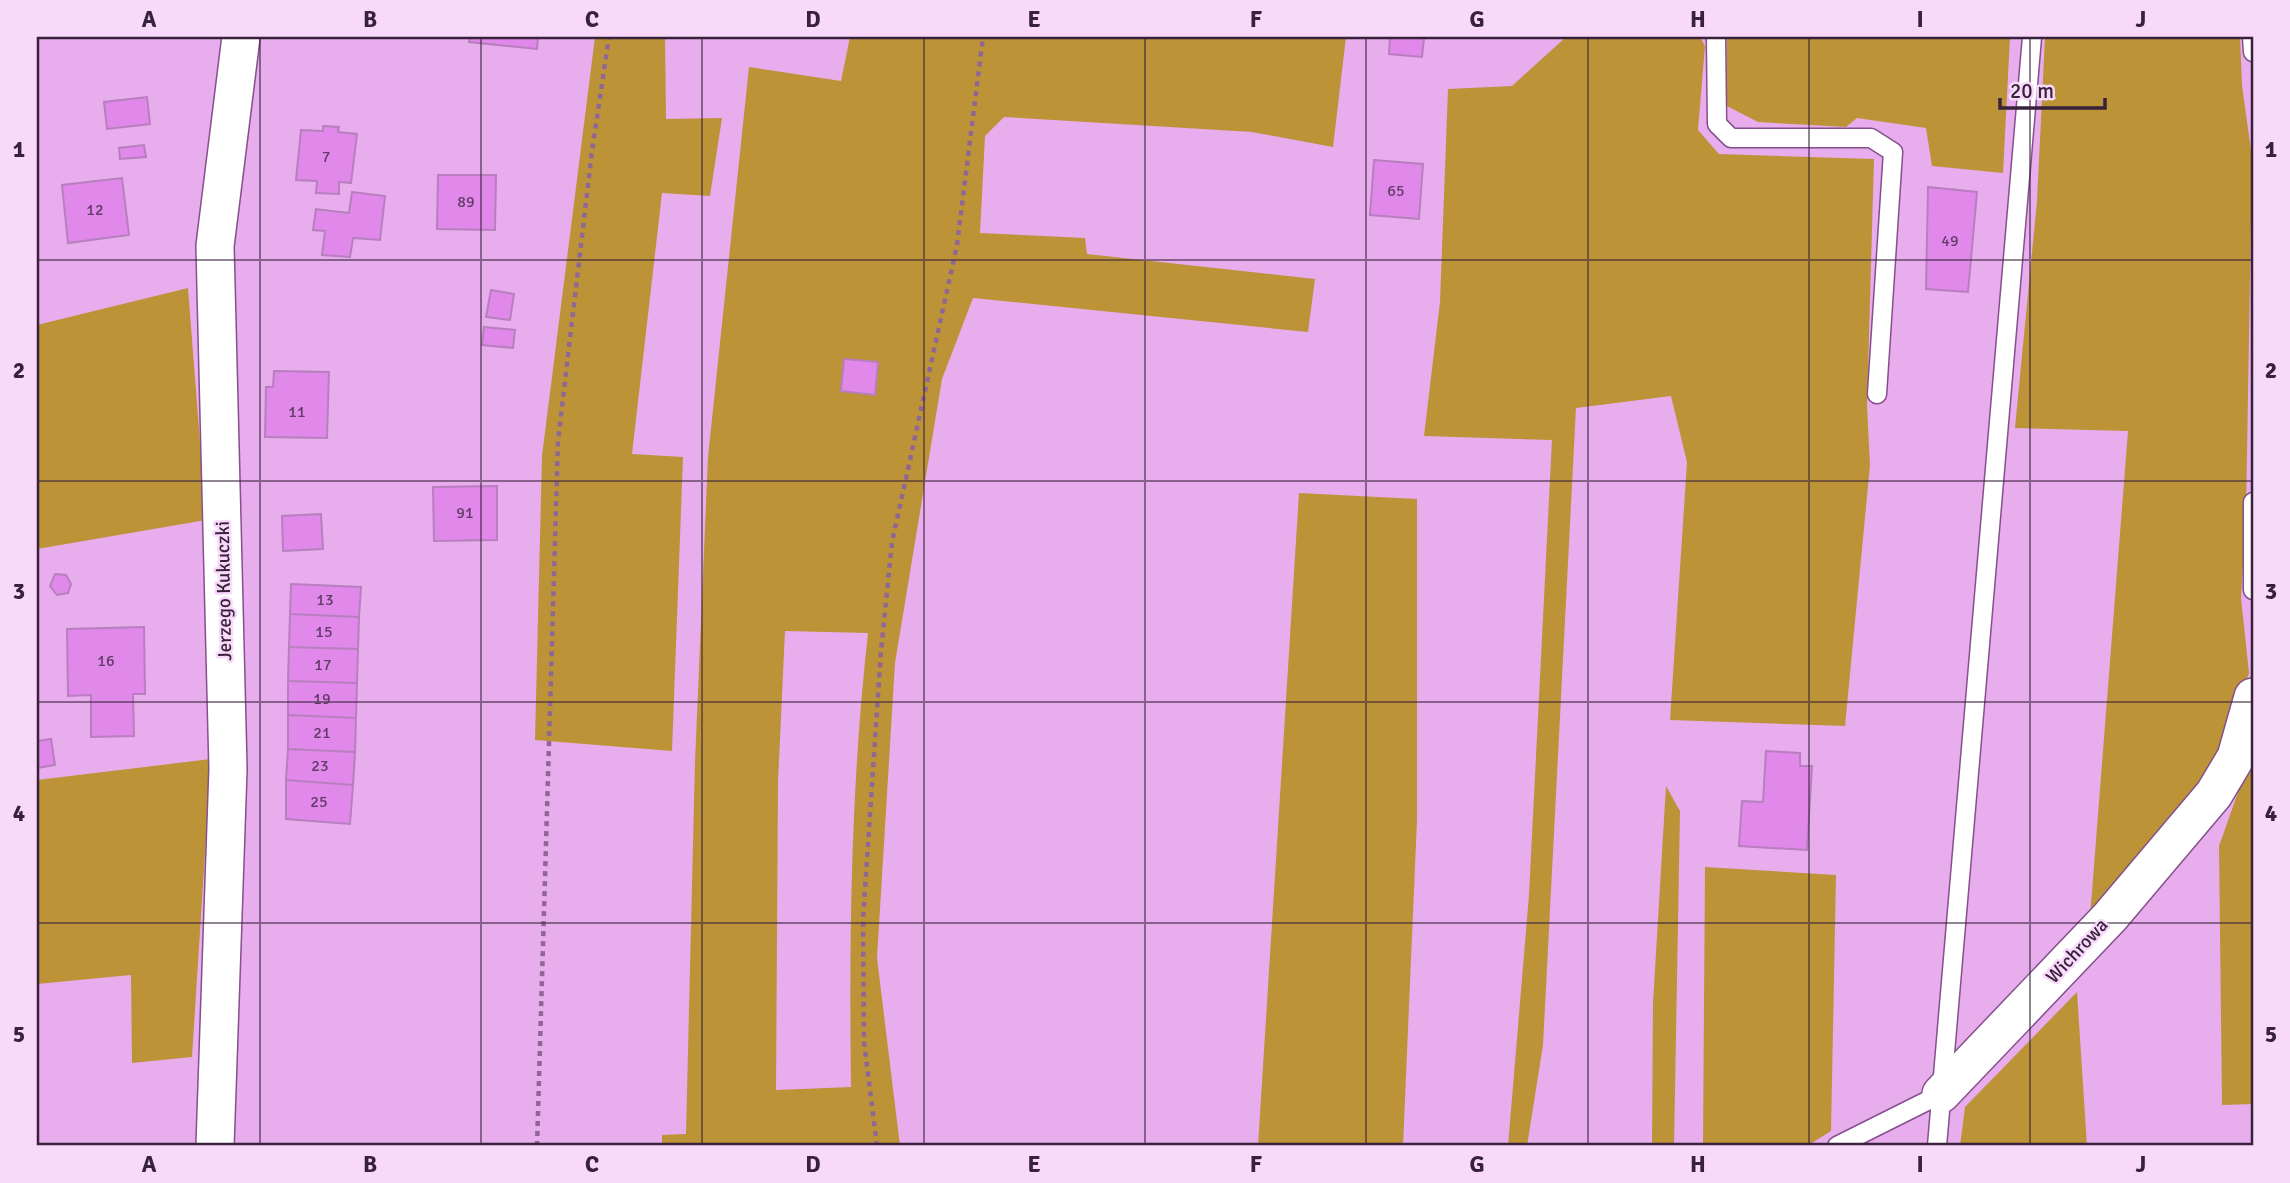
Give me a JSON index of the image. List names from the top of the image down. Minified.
{"streets":{"street":["Jerzego Kukuczki","Wichrowa"]},"house_numbers":["7","65","89","12","49","11","91","13","15","16","17","19","21","23","25"],"scale_bar":"20 m","grid":{"columns":["A","B","C","D","E","F","G","H","I","J"],"rows":["1","2","3","4","5"]}}
